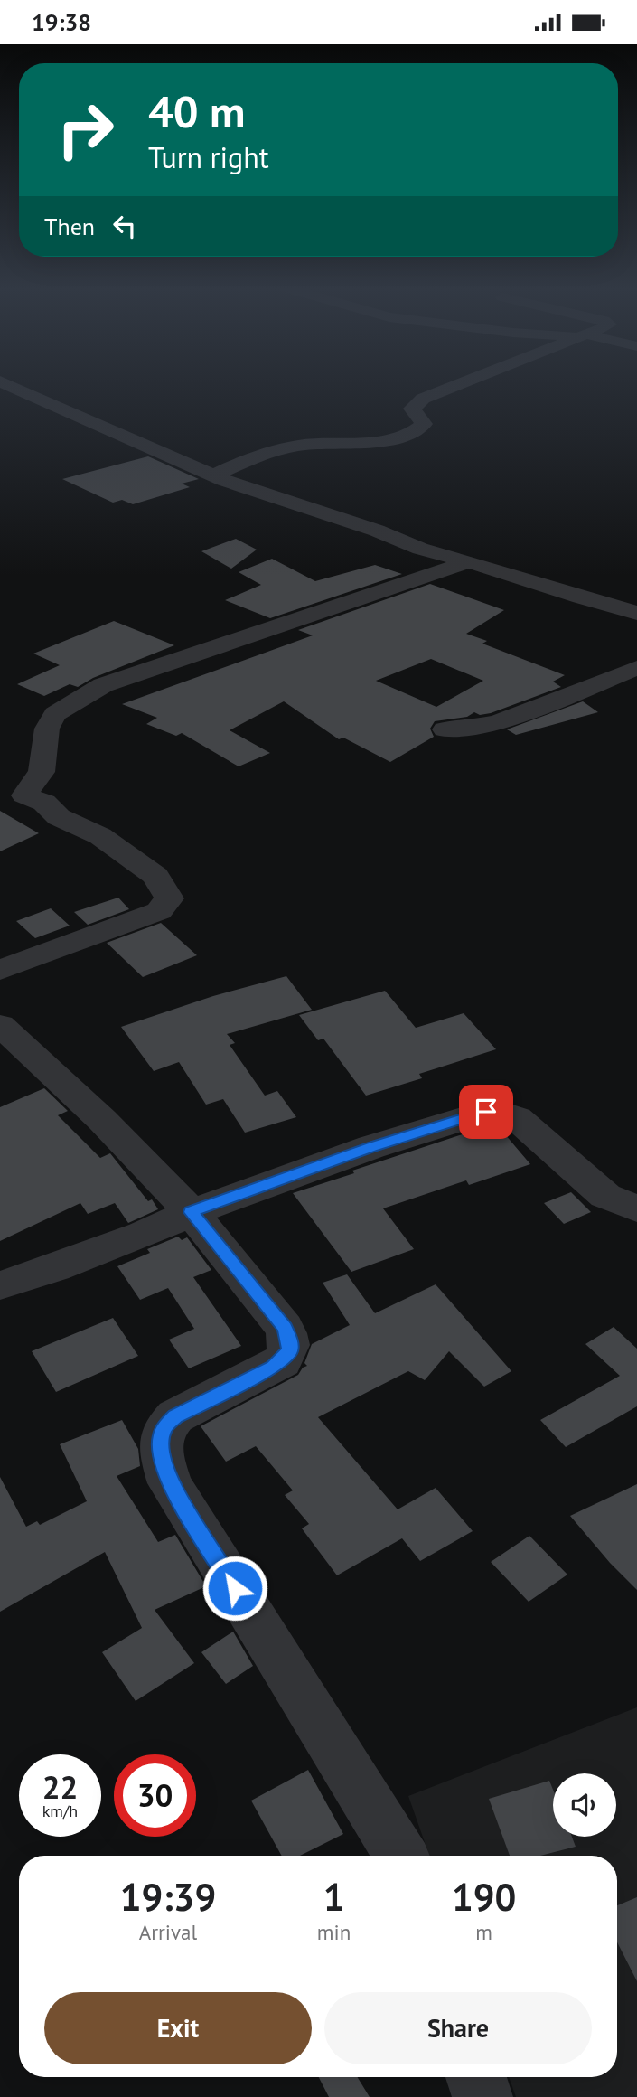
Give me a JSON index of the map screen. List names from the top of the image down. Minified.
{"page":{"status":"19:38","turn":["40 m","Turn right"],"then":"Then","speed":"22 km/h","limit":"30","eta":["19:39","Arrival","1","min","190","m"],"buttons":["Exit","Share"]}}
